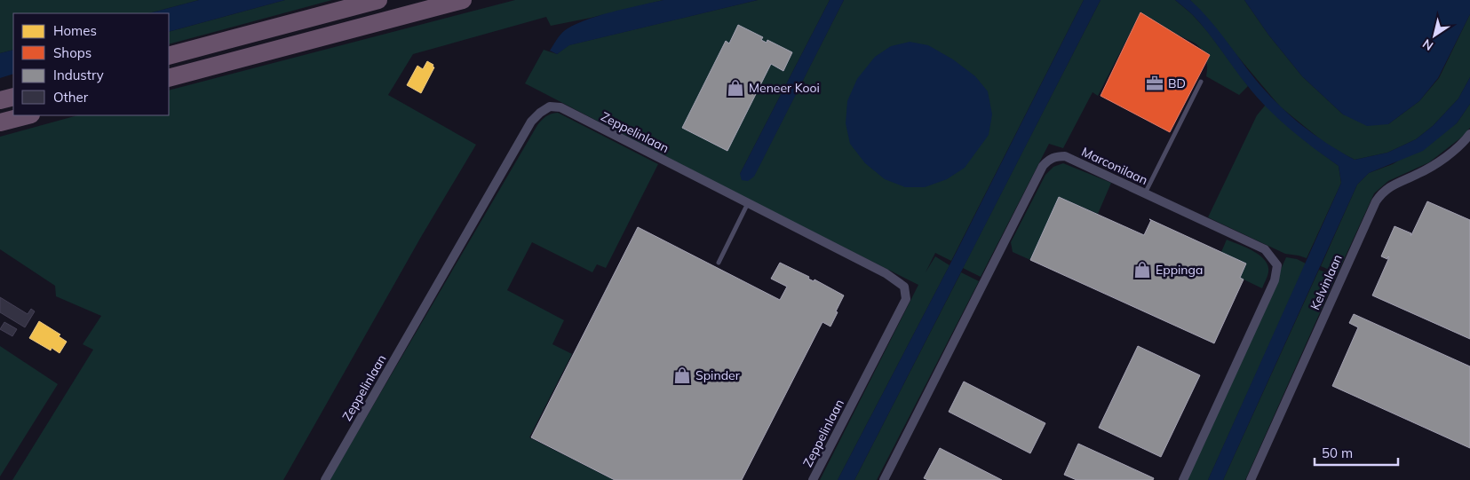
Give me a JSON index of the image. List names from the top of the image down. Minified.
{"streets":{"street":["Zeppelinlaan","Marconilaan","Kelvinlaan"]},"places":{"office":["BD"],"shop":["Meneer Kooi","Eppinga","Spinder"]},"legend":["Homes","Shops","Industry","Other"],"scale_bar":"50 m","north":"bottom left"}
